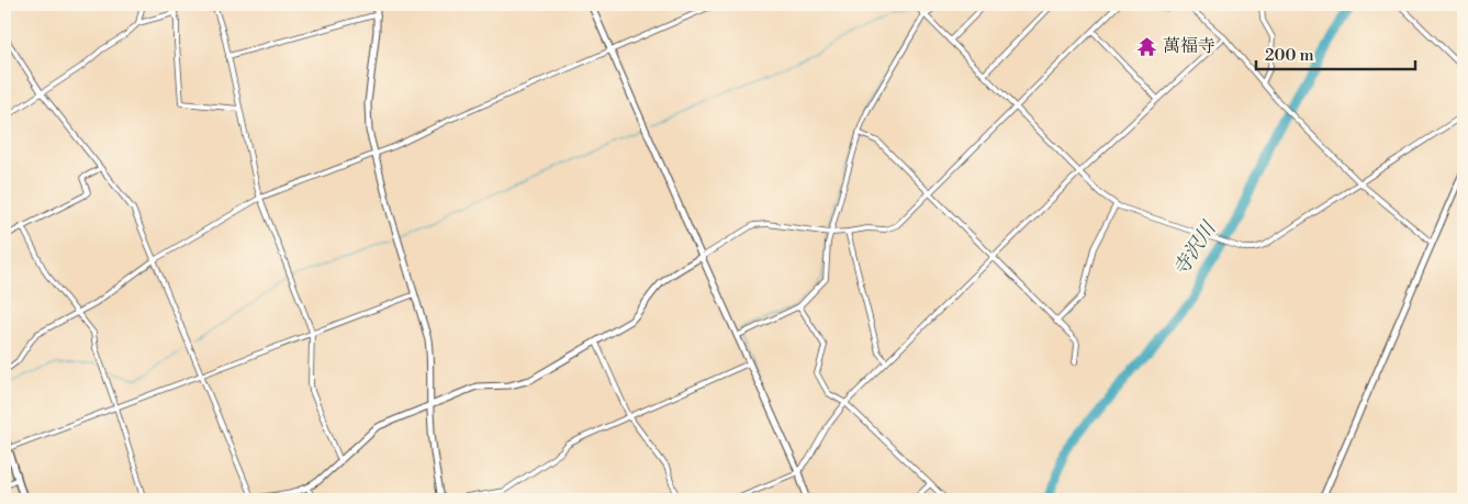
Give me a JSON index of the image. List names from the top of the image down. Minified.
{"water":["寺沢川"],"places":{"temple":["萬福寺"]},"scale_bar":"200 m"}
